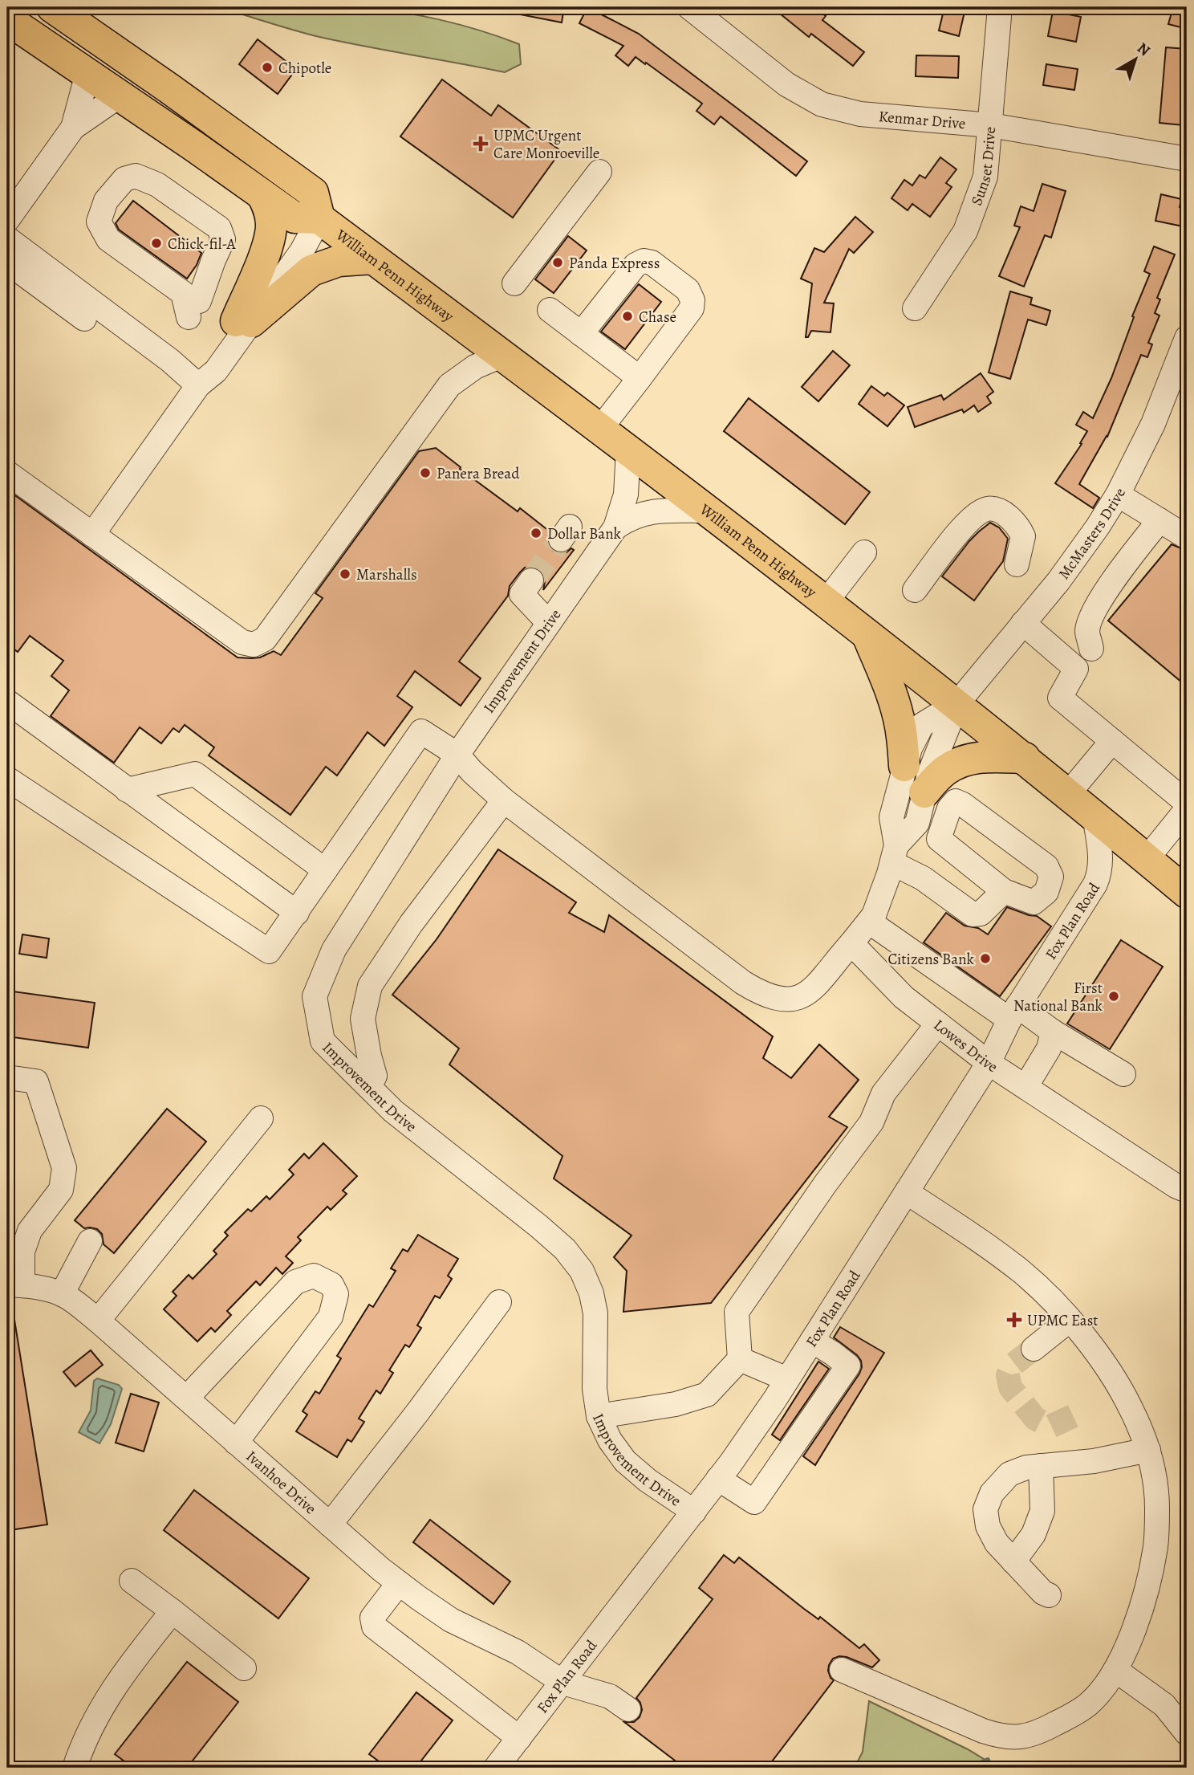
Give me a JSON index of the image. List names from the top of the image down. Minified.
{"streets":{"highway":["William Penn Highway"],"street":["Kenmar Drive","Sunset Drive","McMasters Drive","Improvement Drive","Fox Plan Road","Lowes Drive","Ivanhoe Drive"]},"crossings":[["Kenmar Drive","Sunset Drive"],["William Penn Highway","McMasters Drive"],["William Penn Highway","Fox Plan Road"],["Improvement Drive","Fox Plan Road"],["Fox Plan Road","Lowes Drive"],["Fox Plan Road","Ivanhoe Drive"]],"places":{"other":["Chipotle","Chick-fil-A","Panda Express","Chase","Panera Bread","Dollar Bank","Marshalls","Citizens Bank","First National Bank"],"health":["UPMC Urgent Care Monroeville","UPMC East"]},"north":"top right"}
